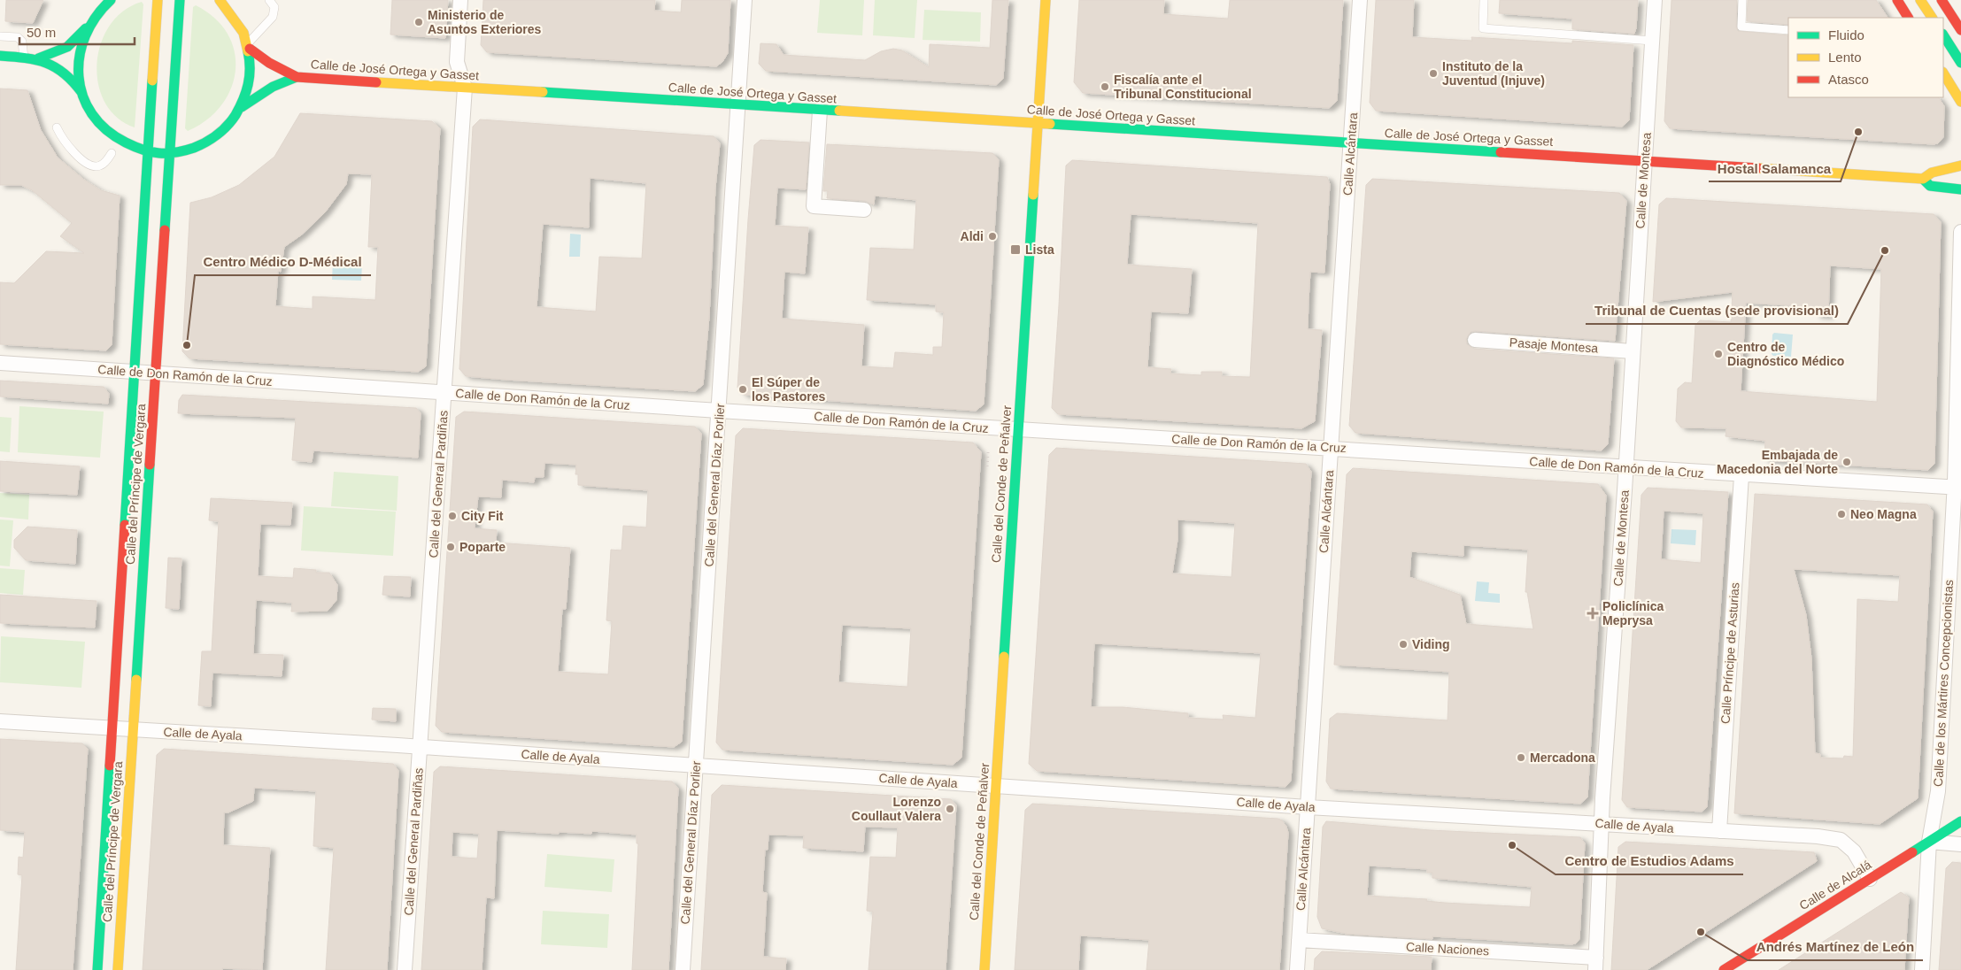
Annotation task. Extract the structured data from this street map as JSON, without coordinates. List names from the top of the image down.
{
  "streets": {
    "street": [
      "Calle de José Ortega y Gasset",
      "Calle Alcántara",
      "Calle de Montesa",
      "Pasaje Montesa",
      "Calle de Don Ramón de la Cruz",
      "Calle del Príncipe de Vergara",
      "Calle del General Pardiñas",
      "Calle del Conde de Peñalver",
      "Calle del General Díaz Porlier",
      "Calle Príncipe de Asturias",
      "Calle de los Mártires Concepcionistas",
      "Calle de Ayala",
      "Calle de Alcalá",
      "Calle Naciones"
    ]
  },
  "crossings": [
    ["Calle de José Ortega y Gasset", "Calle Alcántara"],
    ["Calle de José Ortega y Gasset", "Calle de Montesa"],
    ["Calle de José Ortega y Gasset", "Calle del General Pardiñas"],
    ["Calle de José Ortega y Gasset", "Calle del Conde de Peñalver"],
    ["Calle de José Ortega y Gasset", "Calle del General Díaz Porlier"],
    ["Calle Alcántara", "Calle de Don Ramón de la Cruz"],
    ["Calle Alcántara", "Calle de Ayala"],
    ["Calle Alcántara", "Calle Naciones"],
    ["Calle de Montesa", "Pasaje Montesa"],
    ["Calle de Montesa", "Calle de Don Ramón de la Cruz"],
    ["Calle de Montesa", "Calle de Ayala"],
    ["Calle de Montesa", "Calle Naciones"],
    ["Calle de Don Ramón de la Cruz", "Calle del Príncipe de Vergara"],
    ["Calle de Don Ramón de la Cruz", "Calle del General Pardiñas"],
    ["Calle de Don Ramón de la Cruz", "Calle del Conde de Peñalver"],
    ["Calle de Don Ramón de la Cruz", "Calle del General Díaz Porlier"],
    ["Calle de Don Ramón de la Cruz", "Calle Príncipe de Asturias"],
    ["Calle de Don Ramón de la Cruz", "Calle de los Mártires Concepcionistas"],
    ["Calle del Príncipe de Vergara", "Calle de Ayala"],
    ["Calle del General Pardiñas", "Calle de Ayala"],
    ["Calle del Conde de Peñalver", "Calle de Ayala"],
    ["Calle del General Díaz Porlier", "Calle de Ayala"],
    ["Calle Príncipe de Asturias", "Calle de Ayala"],
    ["Calle de los Mártires Concepcionistas", "Calle de Alcalá"],
    ["Calle de Ayala", "Calle de Alcalá"]
  ],
  "places": {
    "other": [
      "Ministerio de Asuntos Exteriores",
      "Instituto de la Juventud (Injuve)",
      "Fiscalía ante el Tribunal Constitucional",
      "Hostal Salamanca",
      "Aldi",
      "Tribunal de Cuentas (sede provisional)",
      "Centro Médico D-Médical",
      "Centro de Diagnóstico Médico",
      "El Súper de los Pastores",
      "Embajada de Macedonia del Norte",
      "Neo Magna",
      "City Fit",
      "Poparte",
      "Viding",
      "Mercadona",
      "Lorenzo Coullaut Valera",
      "Centro de Estudios Adams",
      "Andrés Martínez de León"
    ],
    "transit": ["Lista"],
    "health": ["Policlínica Meprysa"]
  },
  "legend": ["Fluido", "Lento", "Atasco"],
  "scale_bar": "50 m"
}
